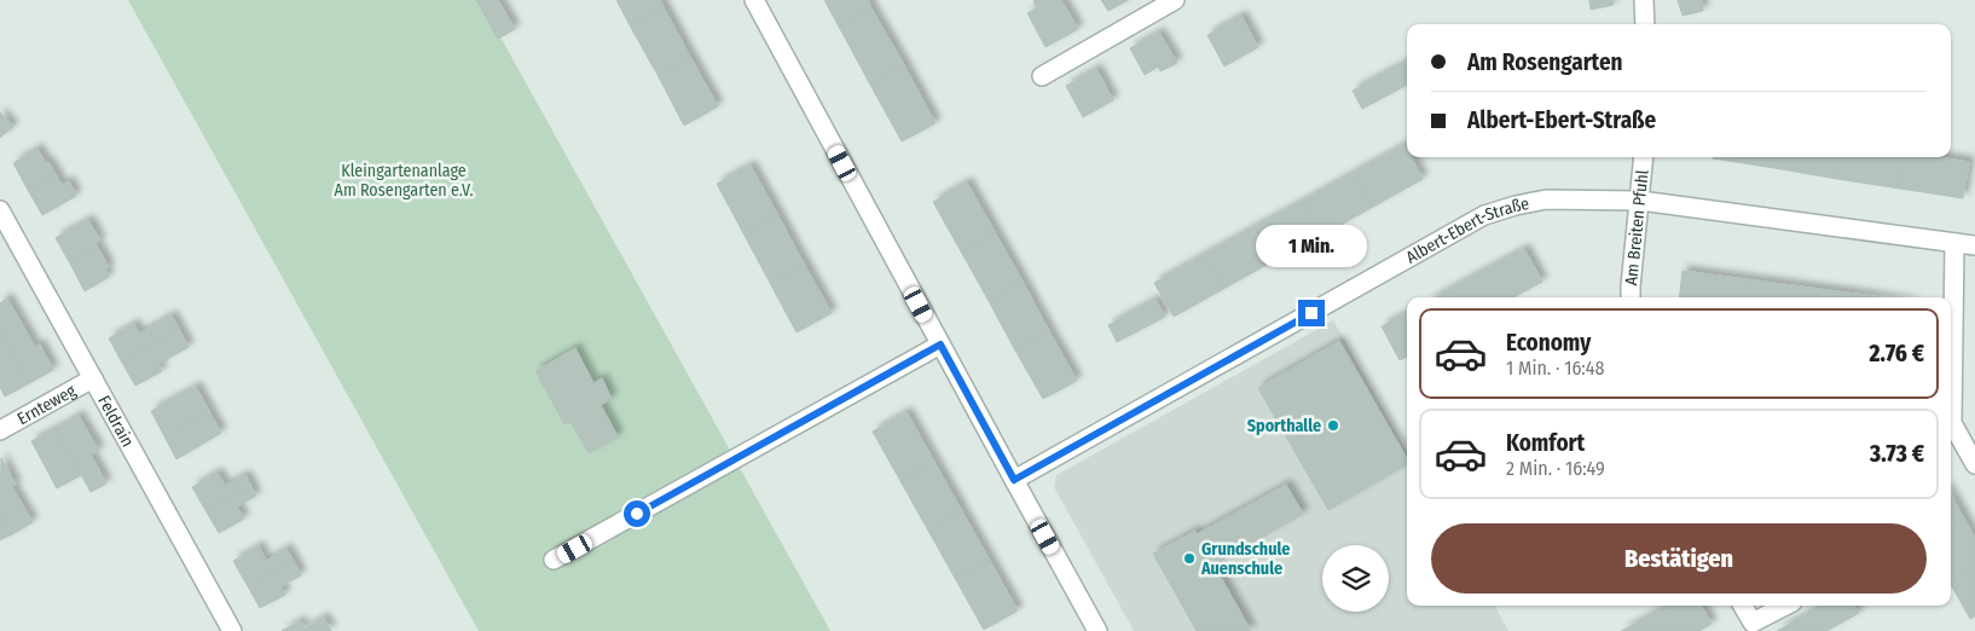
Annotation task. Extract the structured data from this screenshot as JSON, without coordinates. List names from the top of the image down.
{
  "streets": {
    "street": [
      "Am Breiten Pfuhl",
      "Albert-Ebert-Straße",
      "Ernteweg",
      "Feldrain"
    ]
  },
  "crossings": [
    ["Am Breiten Pfuhl", "Albert-Ebert-Straße"],
    ["Ernteweg", "Feldrain"]
  ],
  "parks": ["Kleingartenanlage Am Rosengarten e.V."],
  "places": ["Sporthalle", "Grundschule Auenschule"],
  "page": {
    "banner": ["Am Rosengarten", "Albert-Ebert-Straße"],
    "bubble": "1 Min.",
    "list": [
      {
        "name": "Economy",
        "note": "1 Min. · 16:48",
        "value": "2.76 €"
      },
      {
        "name": "Komfort",
        "note": "2 Min. · 16:49",
        "value": "3.73 €"
      }
    ],
    "buttons": "Bestätigen"
  }
}
